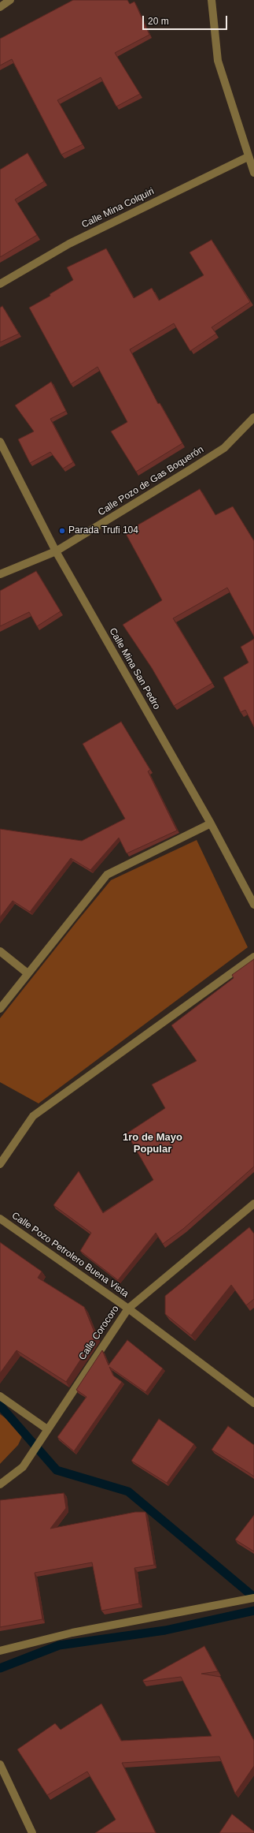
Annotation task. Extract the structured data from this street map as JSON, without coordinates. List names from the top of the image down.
{
  "streets": {
    "street": [
      "Calle Mina Colquiri",
      "Calle Pozo de Gas Boquerón",
      "Calle Mina San Pedro",
      "Calle Pozo Petrolero Buena Vista",
      "Calle Corocoro"
    ]
  },
  "crossings": [
    ["Calle Pozo de Gas Boquerón", "Calle Mina San Pedro"],
    ["Calle Pozo Petrolero Buena Vista", "Calle Corocoro"]
  ],
  "districts": ["1ro de Mayo Popular"],
  "places": ["Parada Trufi 104"],
  "scale_bar": "20 m"
}
